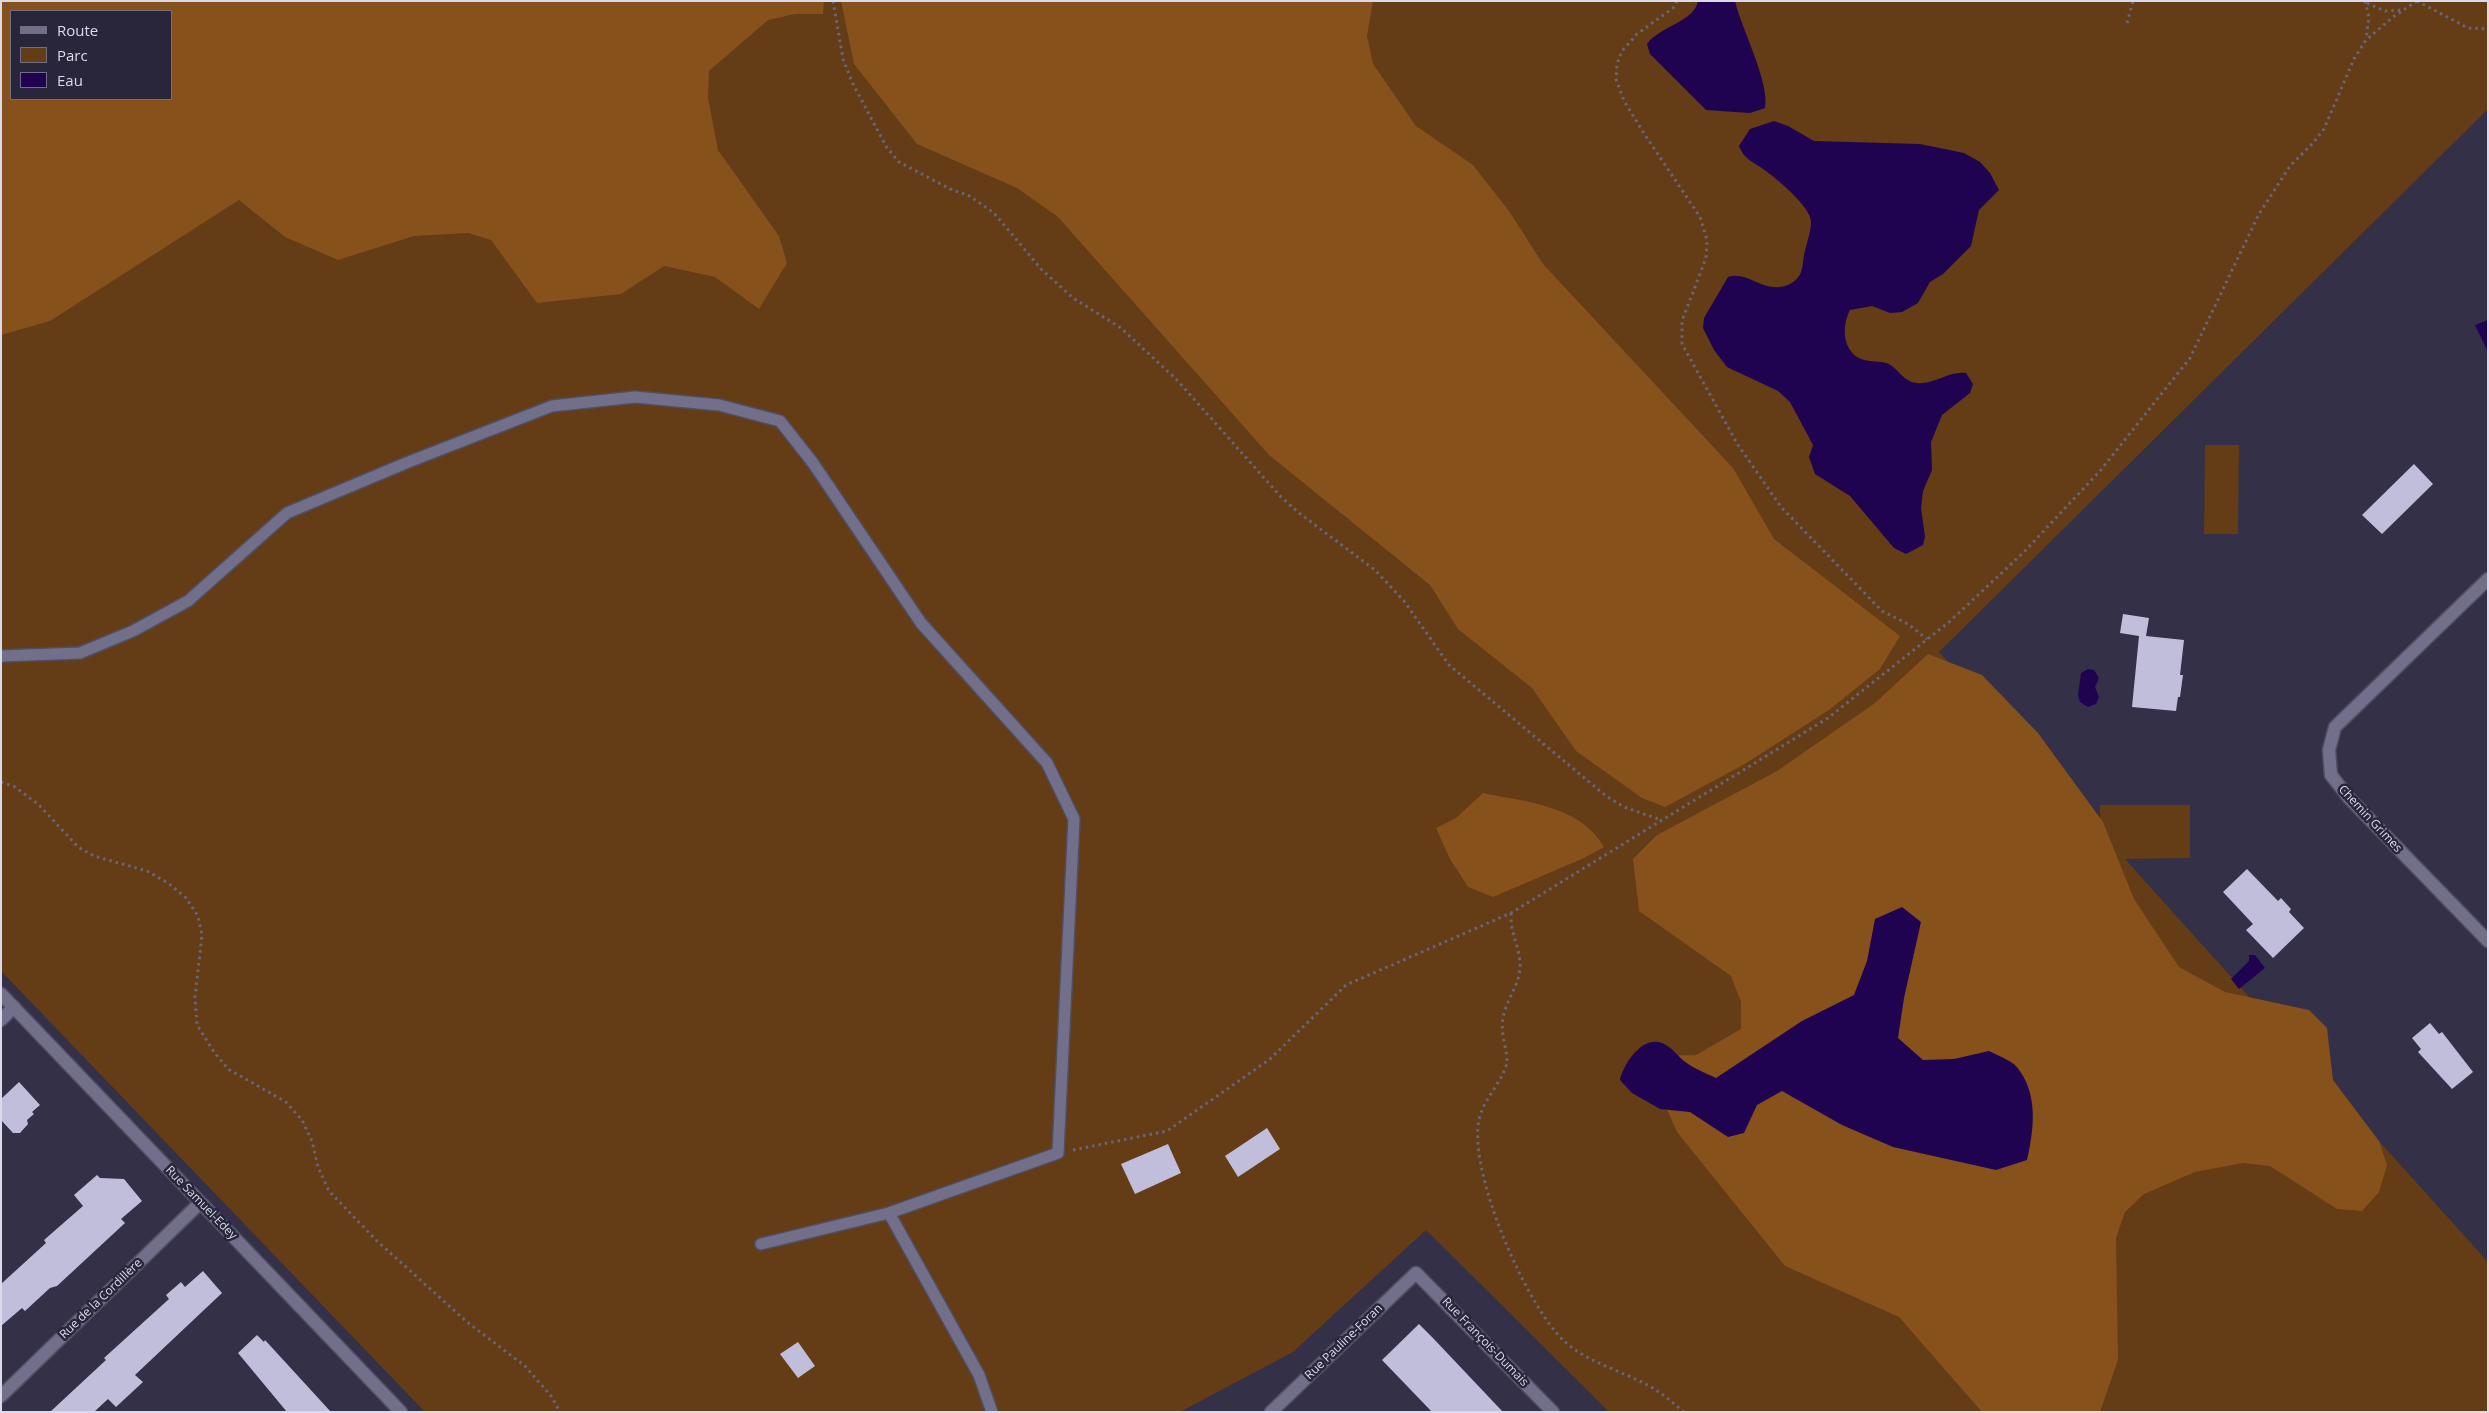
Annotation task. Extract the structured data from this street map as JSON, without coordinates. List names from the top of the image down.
{
  "streets": {
    "street": [
      "Chemin Grimes",
      "Rue Samuel-Edey",
      "Rue de la Cordillère",
      "Rue Pauline-Foran",
      "Rue François-Dumais"
    ]
  },
  "crossings": [
    ["Rue Samuel-Edey", "Rue de la Cordillère"],
    ["Rue Pauline-Foran", "Rue François-Dumais"]
  ],
  "legend": ["Route", "Parc", "Eau"]
}
